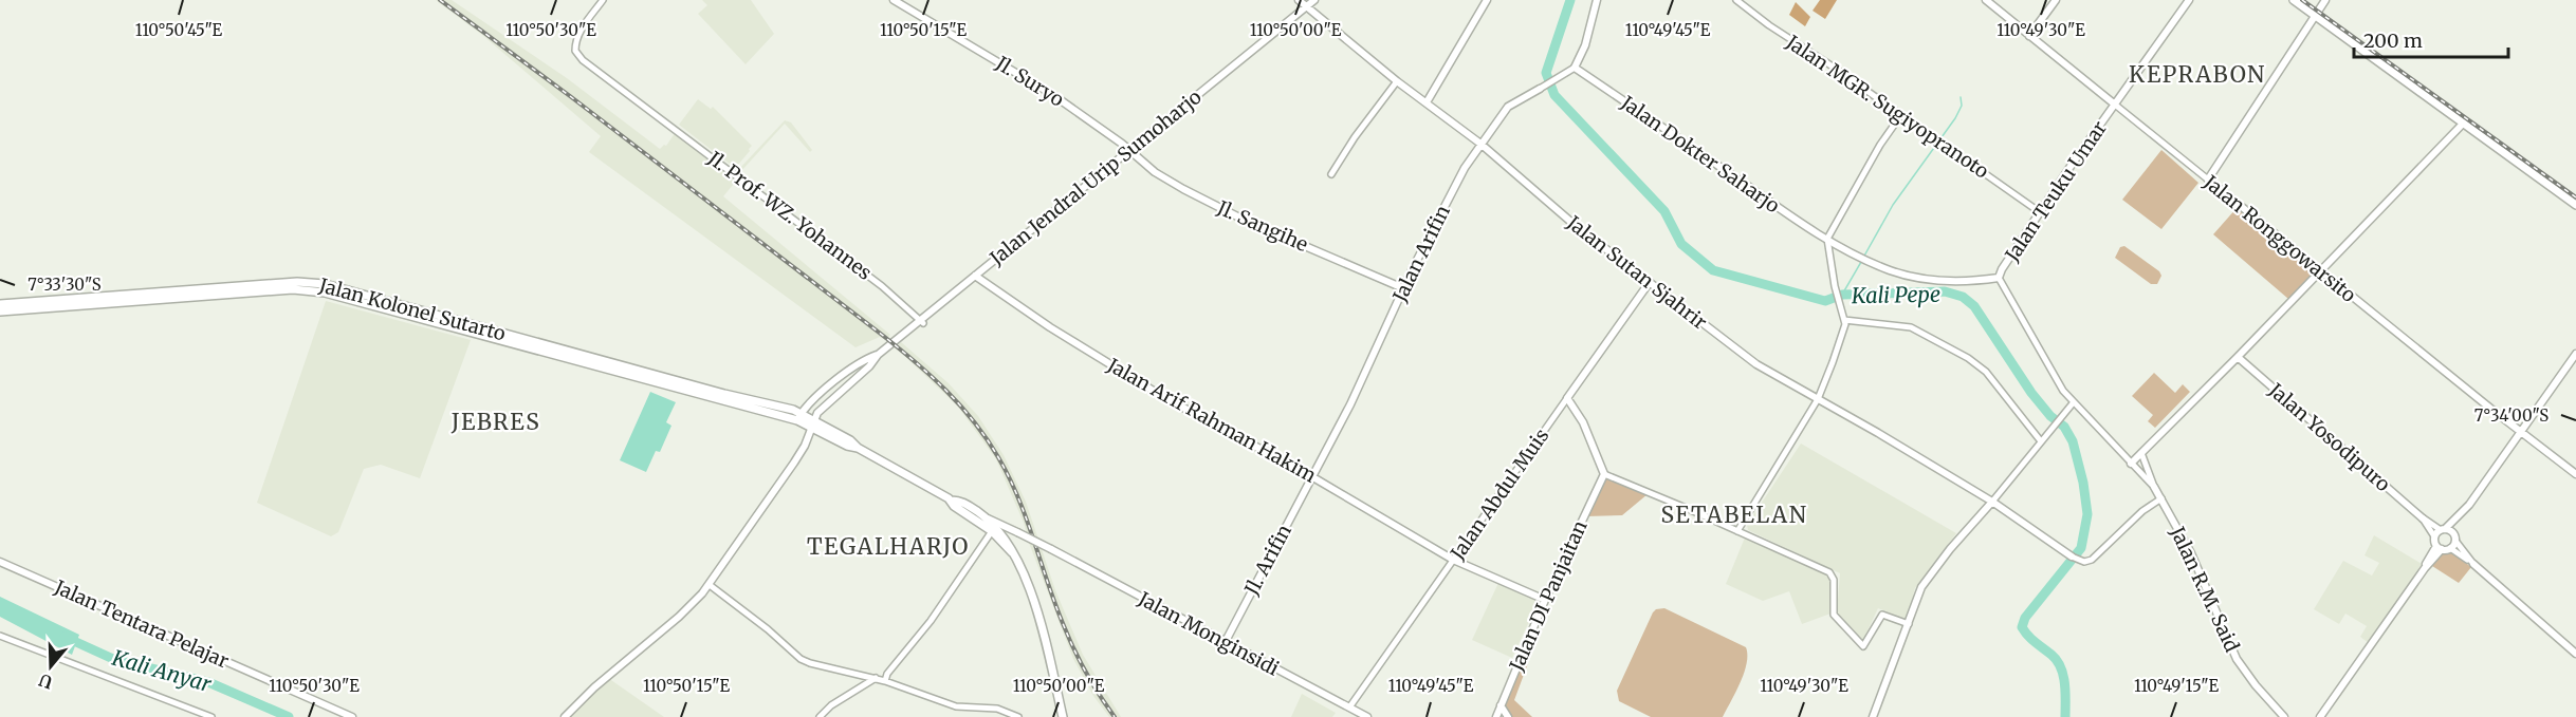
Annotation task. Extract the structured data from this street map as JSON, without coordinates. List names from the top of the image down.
{
  "streets": {
    "main road": [
      "Jl. Suryo",
      "Jalan Dokter Saharjo",
      "Jalan Jendral Urip Sumoharjo",
      "Jalan Teuku Umar",
      "Jl. Sangihe",
      "Jalan Ronggowarsito",
      "Jalan Arifin",
      "Jalan Sutan Sjahrir",
      "Jalan Kolonel Sutarto",
      "Jalan Arif Rahman Hakim",
      "Jalan Yosodipuro",
      "Jalan Abdul Muis",
      "Jl. Arifin",
      "Jalan R.M. Said",
      "Jalan DI Panjaitan",
      "Jalan Tentara Pelajar",
      "Jalan Monginsidi"
    ],
    "street": ["Jalan MGR. Sugiyopranoto", "Jl. Prof. WZ. Yohannes"]
  },
  "crossings": [
    ["Jl. Suryo", "Jalan Jendral Urip Sumoharjo"],
    ["Jl. Suryo", "Jl. Sangihe"],
    ["Jalan MGR. Sugiyopranoto", "Jalan Teuku Umar"],
    ["Jalan Dokter Saharjo", "Jalan Teuku Umar"],
    ["Jalan Dokter Saharjo", "Jalan Arifin"],
    ["Jalan Dokter Saharjo", "Jalan R.M. Said"],
    ["Jalan Jendral Urip Sumoharjo", "Jl. Prof. WZ. Yohannes"],
    ["Jalan Jendral Urip Sumoharjo", "Jl. Sangihe"],
    ["Jalan Jendral Urip Sumoharjo", "Jalan Sutan Sjahrir"],
    ["Jalan Jendral Urip Sumoharjo", "Jalan Kolonel Sutarto"],
    ["Jalan Jendral Urip Sumoharjo", "Jalan Arif Rahman Hakim"],
    ["Jalan Teuku Umar", "Jalan Ronggowarsito"],
    ["Jalan Teuku Umar", "Jalan R.M. Said"],
    ["Jl. Sangihe", "Jalan Arifin"],
    ["Jalan Arifin", "Jalan Sutan Sjahrir"],
    ["Jalan Arifin", "Jalan Arif Rahman Hakim"],
    ["Jalan Arifin", "Jl. Arifin"],
    ["Jalan Sutan Sjahrir", "Jalan Abdul Muis"],
    ["Jalan Arif Rahman Hakim", "Jalan Abdul Muis"],
    ["Jalan Arif Rahman Hakim", "Jl. Arifin"],
    ["Jalan Arif Rahman Hakim", "Jalan DI Panjaitan"],
    ["Jalan Abdul Muis", "Jalan Monginsidi"],
    ["Jl. Arifin", "Jalan Monginsidi"]
  ],
  "districts": [
    "KEPRABON",
    "JEBRES",
    "SETABELAN",
    "TEGALHARJO"
  ],
  "water": ["Kali Pepe", "Kali Anyar"],
  "scale_bar": "200 m",
  "north": "bottom",
  "coordinates": [
    "110°50'30\"E",
    "110°50'15\"E",
    "110°50'00\"E",
    "110°49'45\"E",
    "110°49'30\"E",
    "110°50'45\"E",
    "7°33'30\"S",
    "7°34'00\"S",
    "110°49'15\"E"
  ]
}
